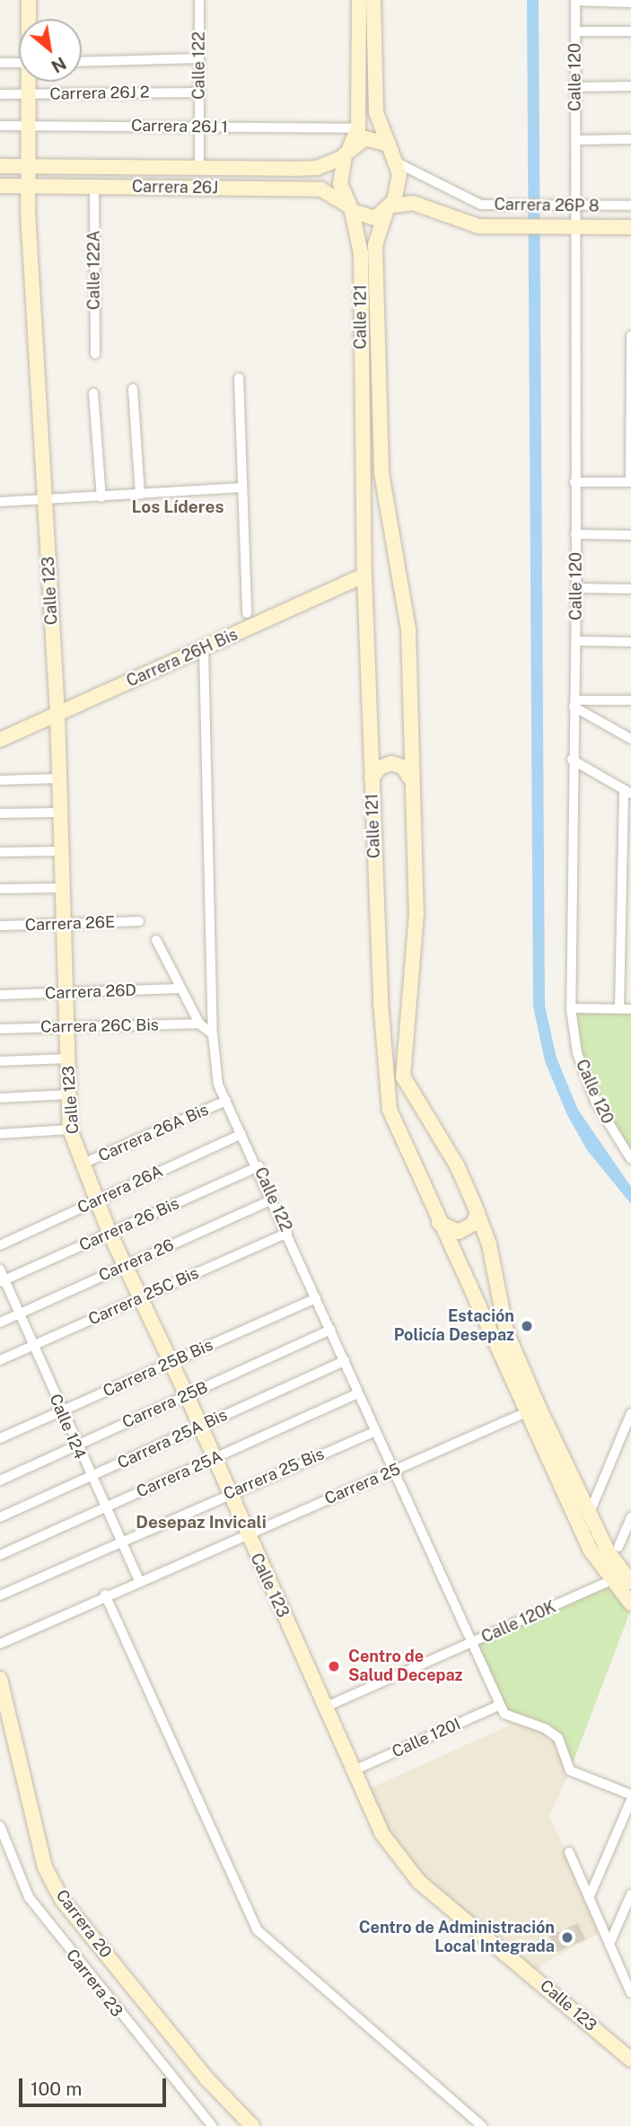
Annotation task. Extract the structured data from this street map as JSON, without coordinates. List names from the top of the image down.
{
  "streets": {
    "street": [
      "Calle 122",
      "Calle 120",
      "Carrera 26J 2",
      "Carrera 26J 1",
      "Carrera 26J",
      "Carrera 26P 8",
      "Calle 122A",
      "Calle 121",
      "Calle 123",
      "Carrera 26H Bis",
      "Carrera 26E",
      "Carrera 26D",
      "Carrera 26C Bis",
      "Carrera 26A Bis",
      "Carrera 26A",
      "Carrera 26 Bis",
      "Carrera 26",
      "Carrera 25C Bis",
      "Carrera 25B Bis",
      "Carrera 25B",
      "Calle 124",
      "Carrera 25A Bis",
      "Carrera 25A",
      "Carrera 25 Bis",
      "Carrera 25",
      "Calle 120K",
      "Calle 120I",
      "Carrera 20",
      "Carrera 23"
    ]
  },
  "crossings": [
    ["Calle 122", "Carrera 26J 2"],
    ["Calle 122", "Carrera 26J 1"],
    ["Calle 122", "Carrera 26J"],
    ["Calle 122", "Carrera 26H Bis"],
    ["Calle 122", "Carrera 26A Bis"],
    ["Calle 122", "Carrera 26A"],
    ["Calle 122", "Carrera 26 Bis"],
    ["Calle 122", "Carrera 26"],
    ["Calle 122", "Carrera 25C Bis"],
    ["Calle 122", "Carrera 25B Bis"],
    ["Calle 122", "Carrera 25B"],
    ["Calle 122", "Carrera 25A Bis"],
    ["Calle 122", "Carrera 25A"],
    ["Calle 122", "Carrera 25 Bis"],
    ["Calle 122", "Carrera 25"],
    ["Calle 122", "Calle 120K"],
    ["Calle 122", "Calle 120I"],
    ["Calle 120", "Carrera 26P 8"],
    ["Carrera 26J 2", "Calle 123"],
    ["Carrera 26J 1", "Calle 123"],
    ["Carrera 26J", "Carrera 26P 8"],
    ["Carrera 26J", "Calle 122A"],
    ["Carrera 26J", "Calle 121"],
    ["Carrera 26J", "Calle 123"],
    ["Carrera 26P 8", "Calle 121"],
    ["Calle 121", "Carrera 26H Bis"],
    ["Calle 121", "Carrera 25"],
    ["Calle 123", "Carrera 26H Bis"],
    ["Calle 123", "Carrera 26E"],
    ["Calle 123", "Carrera 26D"],
    ["Calle 123", "Carrera 26C Bis"],
    ["Calle 123", "Carrera 26A Bis"],
    ["Calle 123", "Carrera 26A"],
    ["Calle 123", "Carrera 26 Bis"],
    ["Calle 123", "Carrera 26"],
    ["Calle 123", "Carrera 25C Bis"],
    ["Calle 123", "Carrera 25B Bis"],
    ["Calle 123", "Carrera 25B"],
    ["Calle 123", "Carrera 25A Bis"],
    ["Calle 123", "Carrera 25A"],
    ["Calle 123", "Carrera 25 Bis"],
    ["Calle 123", "Carrera 25"],
    ["Calle 123", "Calle 120K"],
    ["Calle 123", "Calle 120I"],
    ["Carrera 26 Bis", "Calle 124"],
    ["Carrera 26", "Calle 124"],
    ["Carrera 25C Bis", "Calle 124"],
    ["Carrera 25B Bis", "Calle 124"],
    ["Carrera 25B", "Calle 124"],
    ["Calle 124", "Carrera 25A Bis"],
    ["Calle 124", "Carrera 25A"],
    ["Calle 124", "Carrera 25 Bis"],
    ["Calle 124", "Carrera 25"]
  ],
  "districts": ["Los Líderes", "Desepaz Invicali"],
  "places": ["Estación Policía Desepaz", "Centro de Salud Decepaz", "Centro de Administración Local Integrada"],
  "scale_bar": "100 m",
  "north": "bottom right"
}
